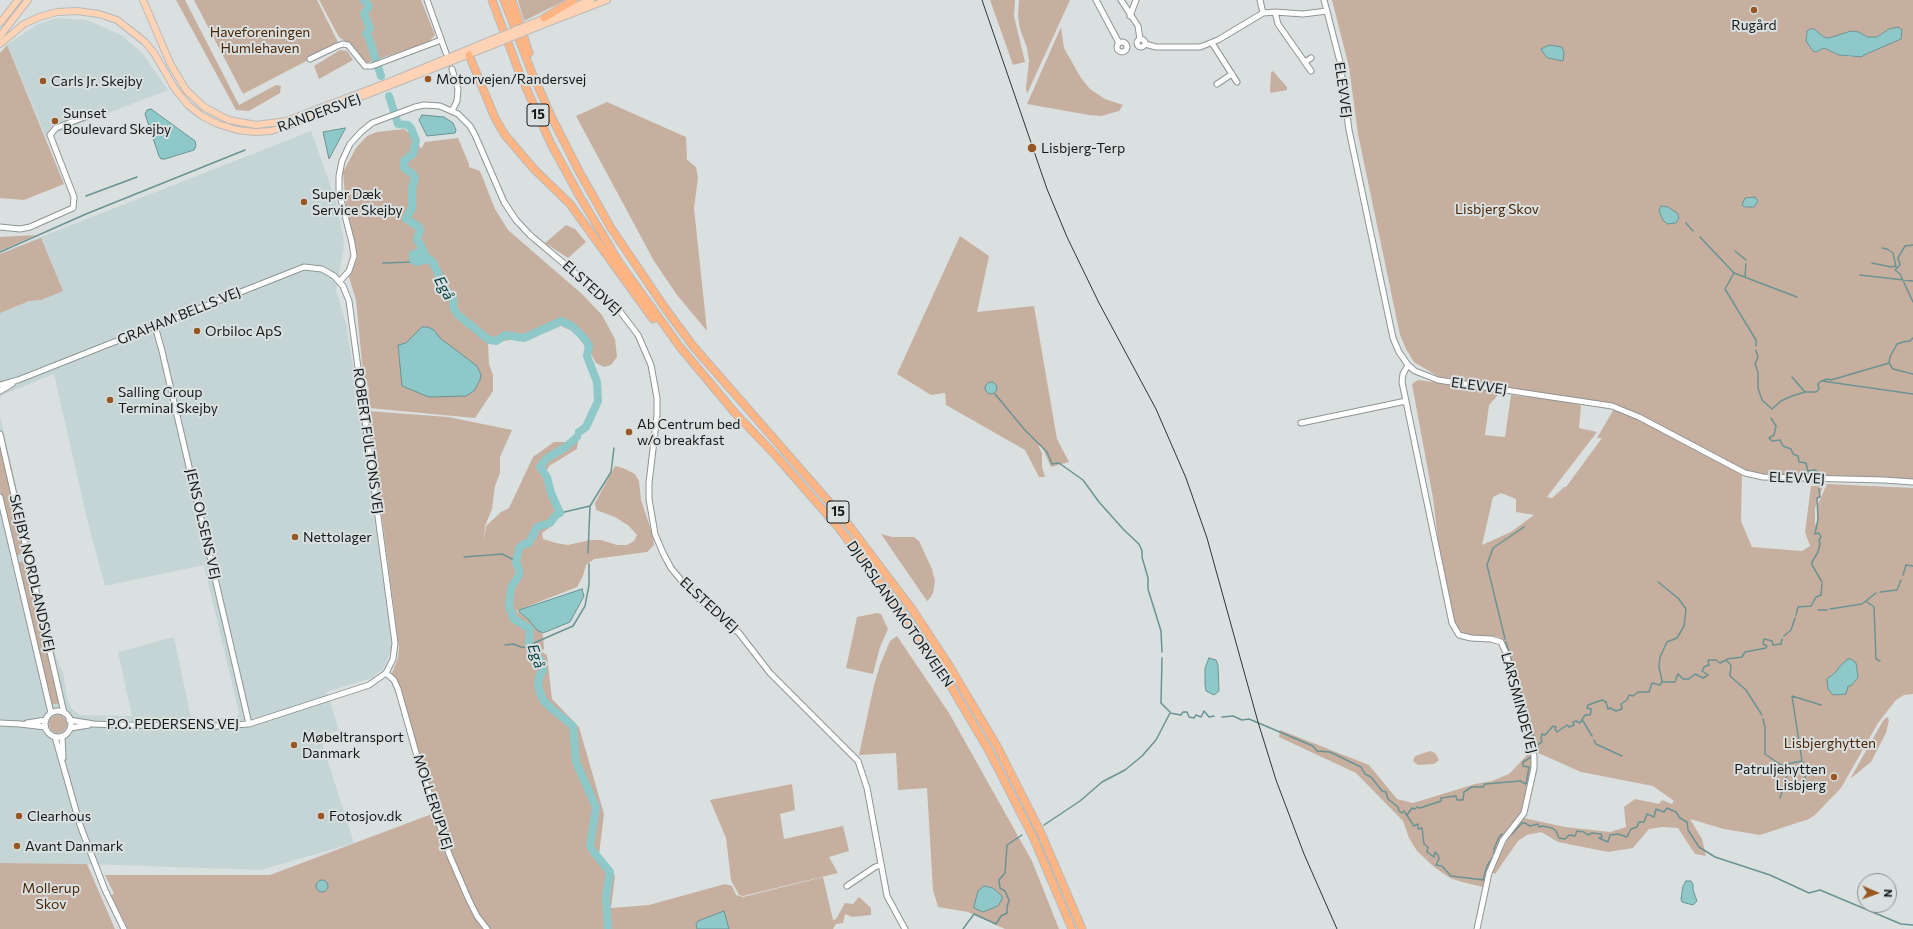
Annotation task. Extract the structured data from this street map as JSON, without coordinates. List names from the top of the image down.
{
  "streets": {
    "highway": ["15", "DJURSLANDMOTORVEJEN"],
    "main road": ["RANDERSVEJ"],
    "street": [
      "ELEVVEJ",
      "ELSTEDVEJ",
      "GRAHAM BELLS VEJ",
      "ROBERT FULTONS VEJ",
      "JENS OLSENS VEJ",
      "SKEJBY NORDLANDSVEJ",
      "LARSMINDEVEJ",
      "P.O. PEDERSENS VEJ",
      "MOLLERUPVEJ"
    ]
  },
  "crossings": [
    ["ELEVVEJ", "LARSMINDEVEJ"],
    ["ELSTEDVEJ", "GRAHAM BELLS VEJ"],
    ["ELSTEDVEJ", "ROBERT FULTONS VEJ"],
    ["GRAHAM BELLS VEJ", "ROBERT FULTONS VEJ"],
    ["GRAHAM BELLS VEJ", "JENS OLSENS VEJ"],
    ["ROBERT FULTONS VEJ", "P.O. PEDERSENS VEJ"],
    ["ROBERT FULTONS VEJ", "MOLLERUPVEJ"],
    ["JENS OLSENS VEJ", "P.O. PEDERSENS VEJ"],
    ["SKEJBY NORDLANDSVEJ", "P.O. PEDERSENS VEJ"],
    ["P.O. PEDERSENS VEJ", "MOLLERUPVEJ"]
  ],
  "water": ["Egå"],
  "parks": [
    "Haveforeningen Humlehaven",
    "Lisbjerg Skov",
    "Lisbjerghytten",
    "Mollerup Skov"
  ],
  "places": [
    "Rugård",
    "Motorvejen/Randersvej",
    "Carls Jr. Skejby",
    "Sunset Boulevard Skejby",
    "Lisbjerg-Terp",
    "Super Dæk Service Skejby",
    "Orbiloc ApS",
    "Salling Group Terminal Skejby",
    "Ab Centrum bed w/o breakfast",
    "Nettolager",
    "Møbeltransport Danmark",
    "Patruljehytten Lisbjerg",
    "Clearhous",
    "Fotosjov.dk",
    "Avant Danmark"
  ],
  "north": "right"
}
